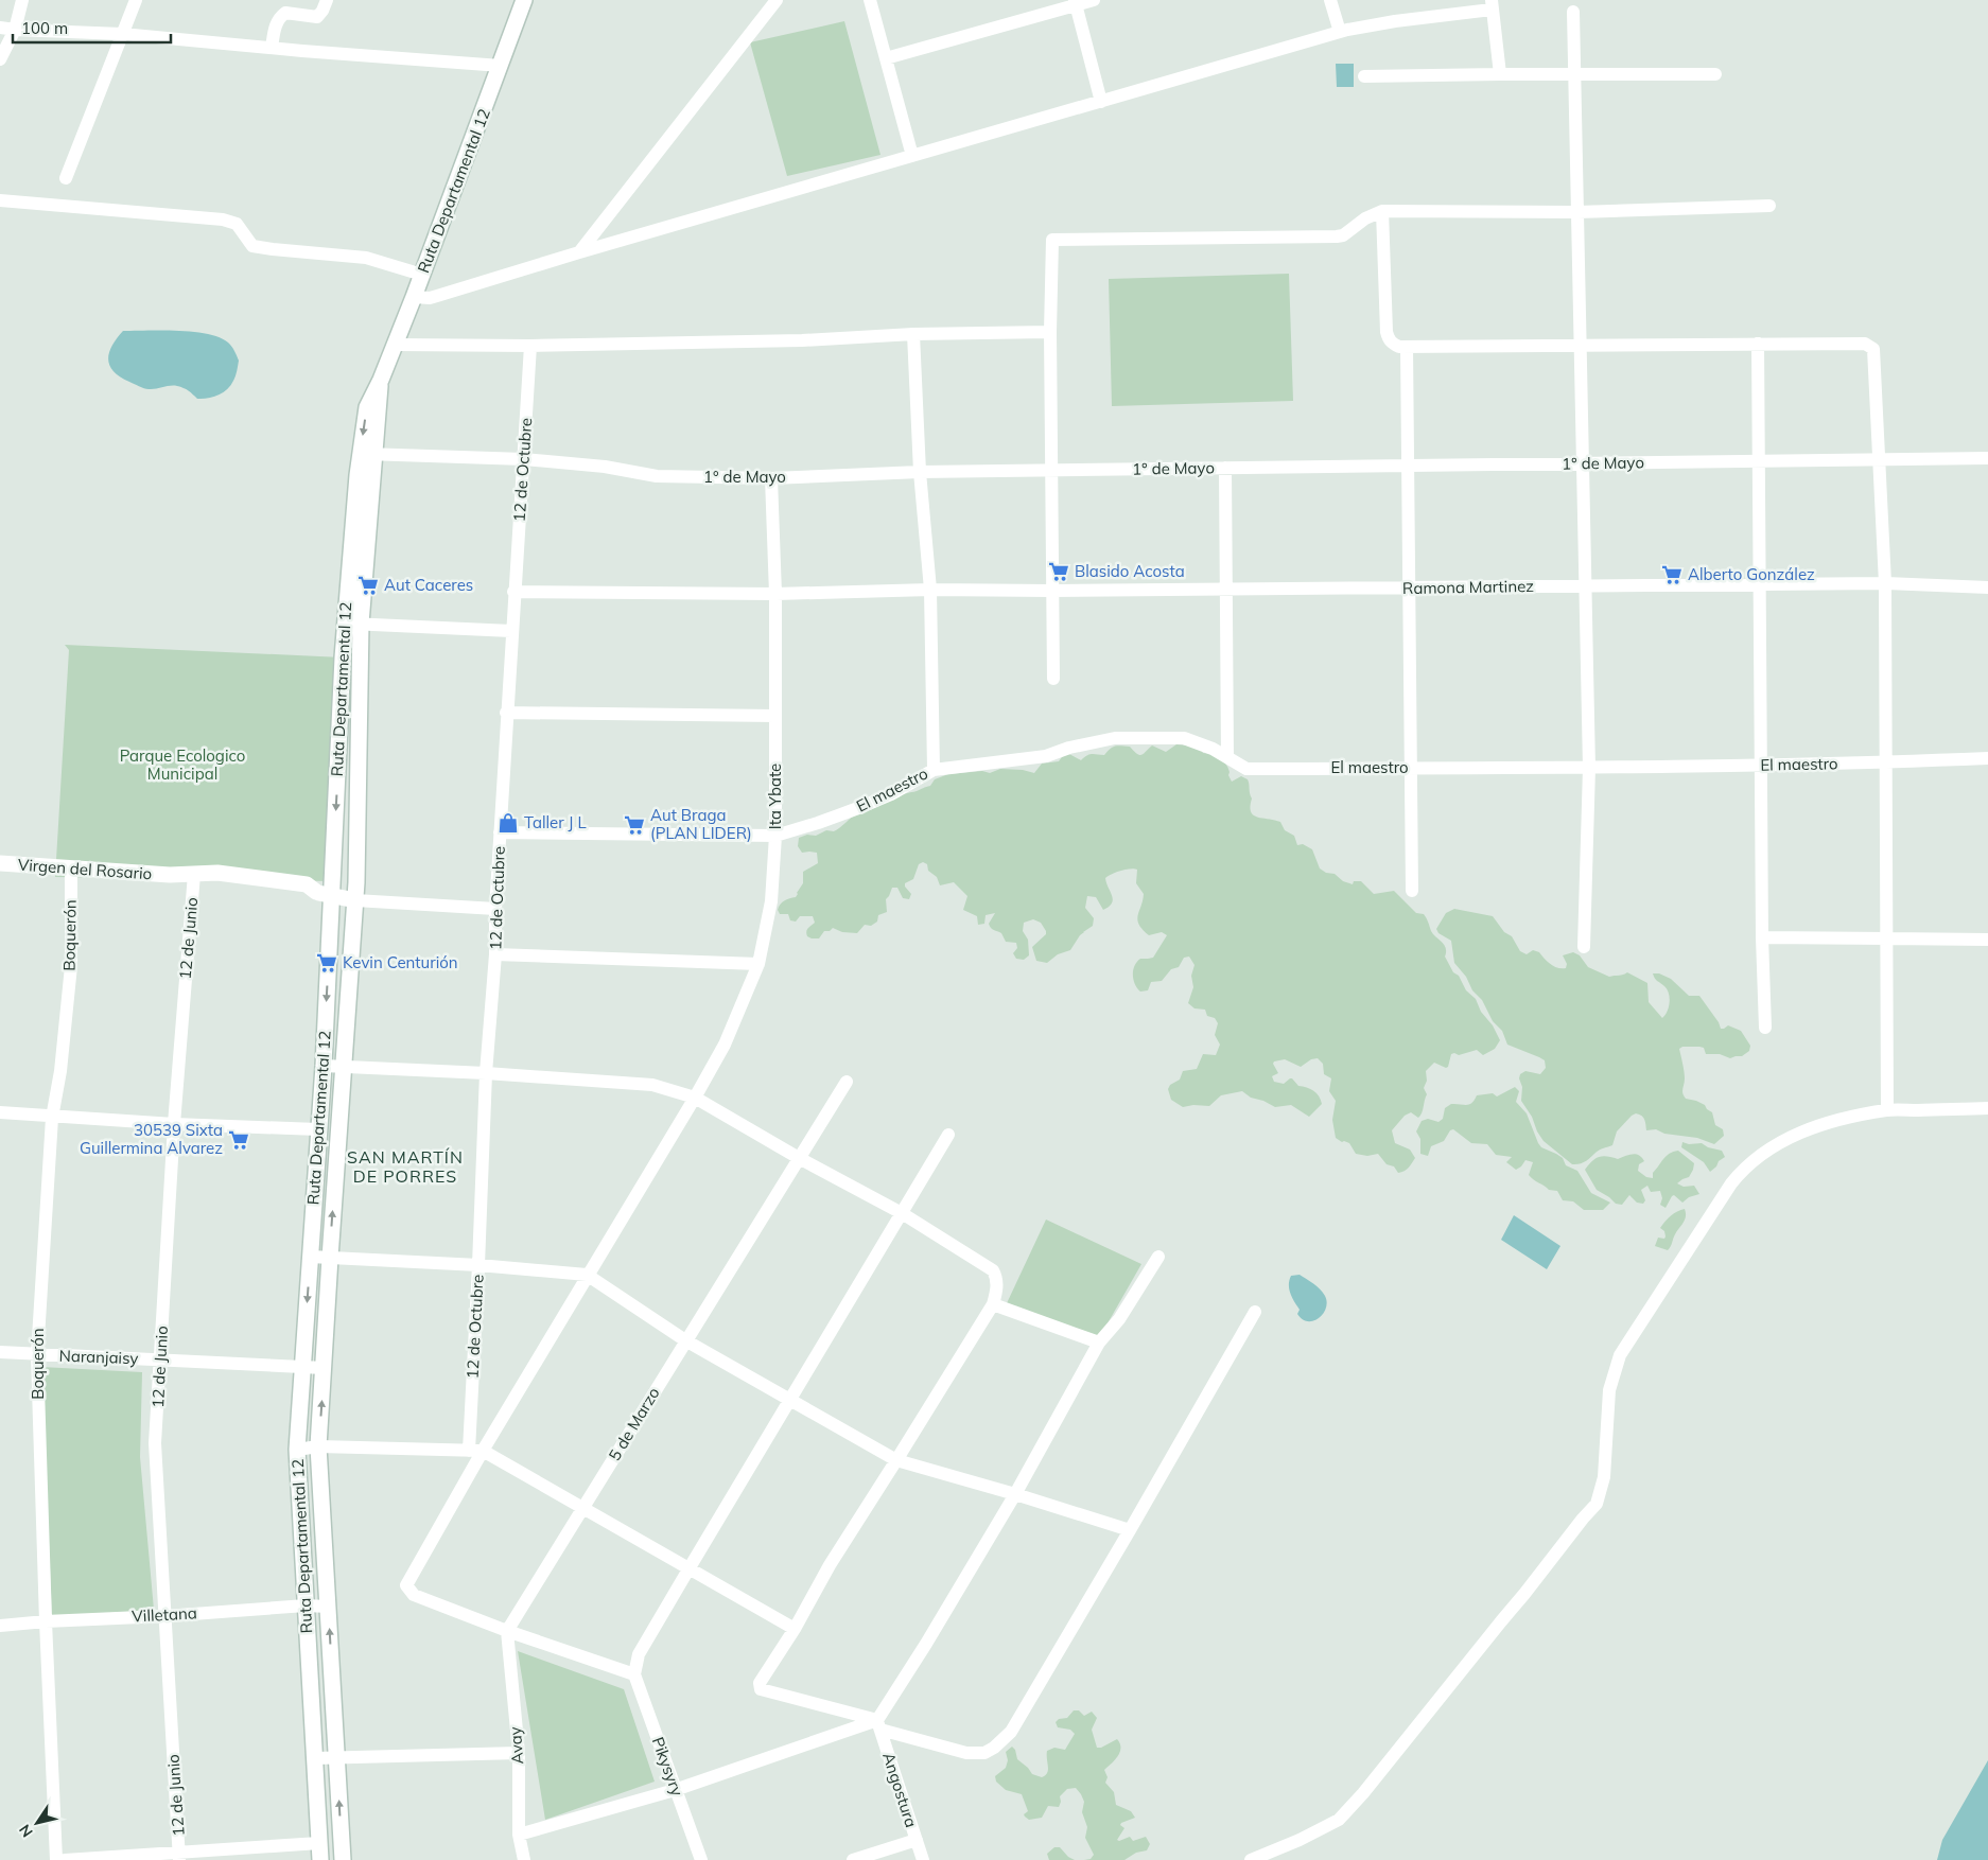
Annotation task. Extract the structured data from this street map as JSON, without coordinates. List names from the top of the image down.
{
  "streets": {
    "main road": ["Ruta Departamental 12", "Virgen del Rosario"],
    "street": [
      "1° de Mayo",
      "12 de Octubre",
      "Ramona Martinez",
      "El maestro",
      "Ita Ybate",
      "Boquerón",
      "12 de Junio",
      "Naranjaisy",
      "5 de Marzo",
      "Villetana",
      "Avay",
      "Pikysyry",
      "Angostura"
    ]
  },
  "crossings": [
    ["Ruta Departamental 12", "1° de Mayo"],
    ["Ruta Departamental 12", "Virgen del Rosario"],
    ["Ruta Departamental 12", "Naranjaisy"],
    ["Ruta Departamental 12", "Villetana"],
    ["1° de Mayo", "12 de Octubre"],
    ["1° de Mayo", "Ita Ybate"],
    ["12 de Octubre", "Ramona Martinez"],
    ["12 de Octubre", "El maestro"],
    ["Ramona Martinez", "Ita Ybate"],
    ["El maestro", "Ita Ybate"],
    ["Ita Ybate", "5 de Marzo"],
    ["Ita Ybate", "Avay"],
    ["Virgen del Rosario", "Boquerón"],
    ["Virgen del Rosario", "12 de Junio"],
    ["Boquerón", "Naranjaisy"],
    ["Boquerón", "Villetana"],
    ["12 de Junio", "Naranjaisy"],
    ["12 de Junio", "Villetana"],
    ["5 de Marzo", "Avay"]
  ],
  "districts": ["SAN MARTÍN DE PORRES"],
  "parks": ["Parque Ecologico Municipal"],
  "places": {
    "supermarket": [
      "Blasido Acosta",
      "Alberto González",
      "Aut Caceres",
      "Aut Braga (PLAN LIDER)",
      "Kevin Centurión",
      "30539 Sixta Guillermina Alvarez"
    ],
    "shop": ["Taller J L"]
  },
  "scale_bar": "100 m",
  "north": "bottom left"
}
